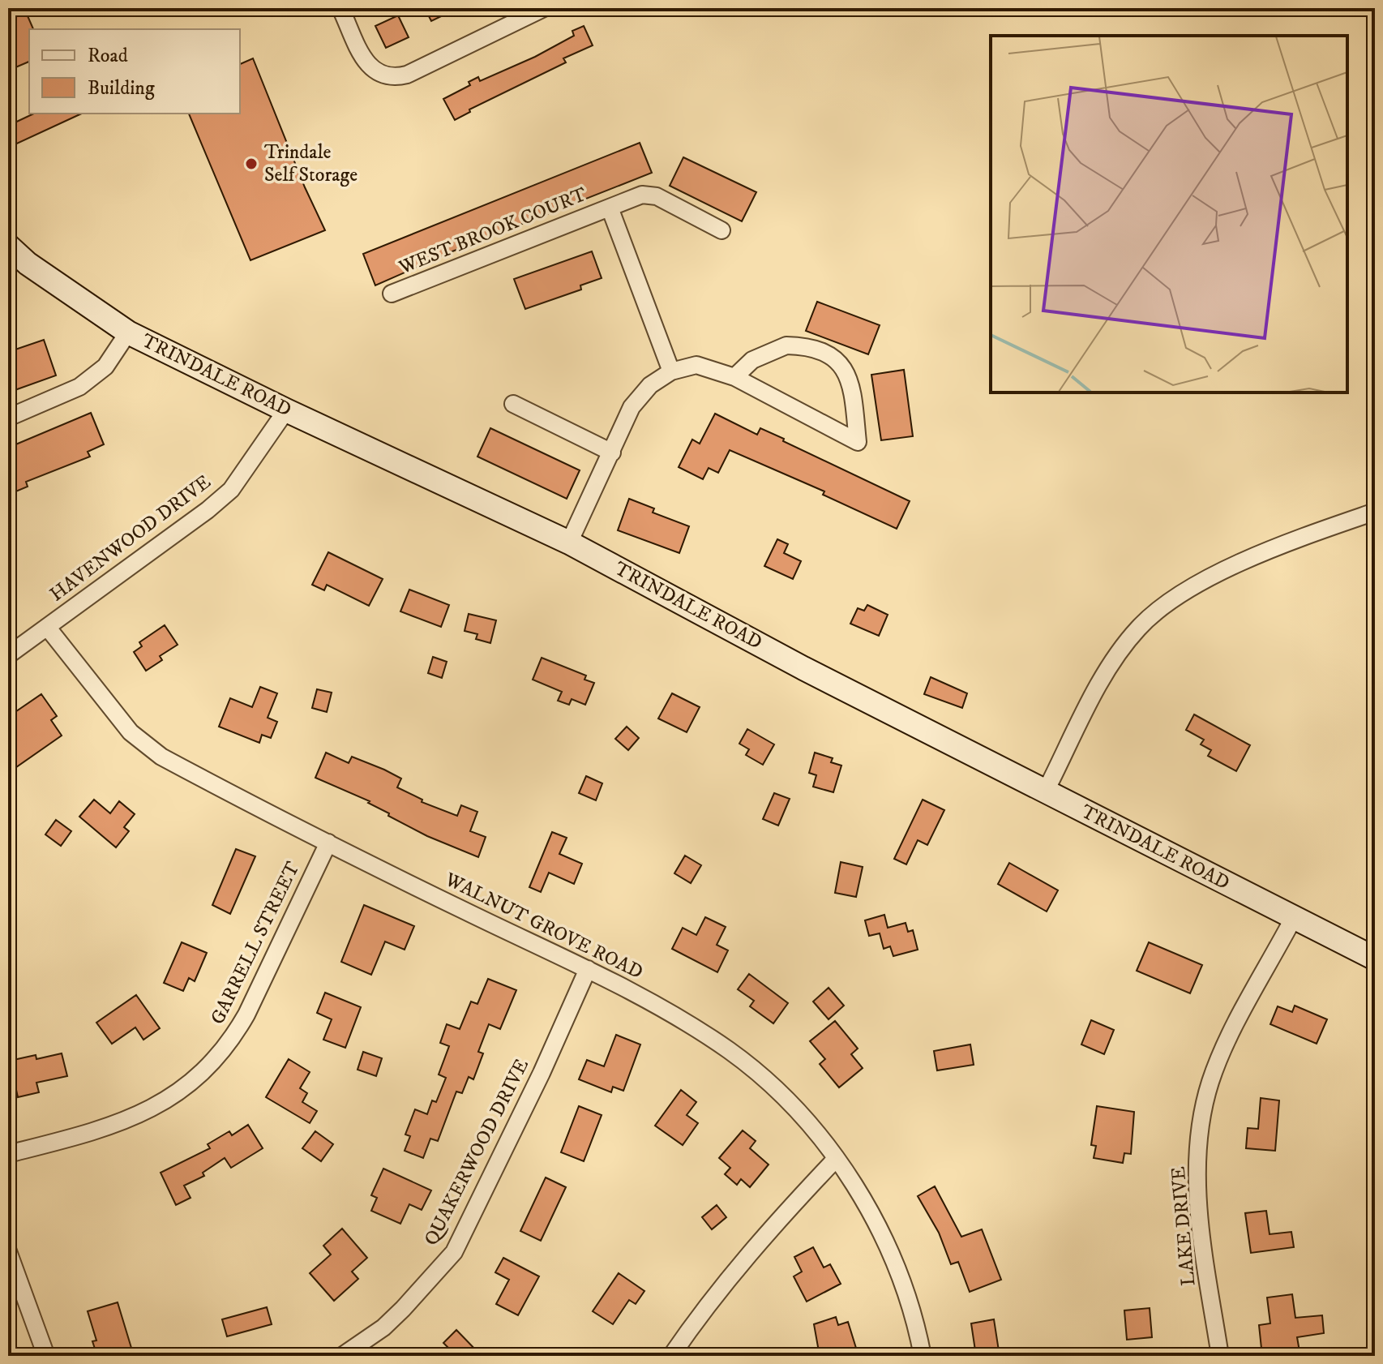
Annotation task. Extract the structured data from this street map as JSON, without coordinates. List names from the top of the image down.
{
  "streets": {
    "main road": ["TRINDALE ROAD"],
    "street": [
      "WEST BROOK COURT",
      "HAVENWOOD DRIVE",
      "WALNUT GROVE ROAD",
      "GARRELL STREET",
      "QUAKERWOOD DRIVE",
      "LAKE DRIVE"
    ]
  },
  "crossings": [
    ["TRINDALE ROAD", "HAVENWOOD DRIVE"],
    ["TRINDALE ROAD", "LAKE DRIVE"],
    ["HAVENWOOD DRIVE", "WALNUT GROVE ROAD"],
    ["WALNUT GROVE ROAD", "GARRELL STREET"],
    ["WALNUT GROVE ROAD", "QUAKERWOOD DRIVE"]
  ],
  "places": ["Trindale Self Storage"],
  "legend": ["Road", "Building"]
}
